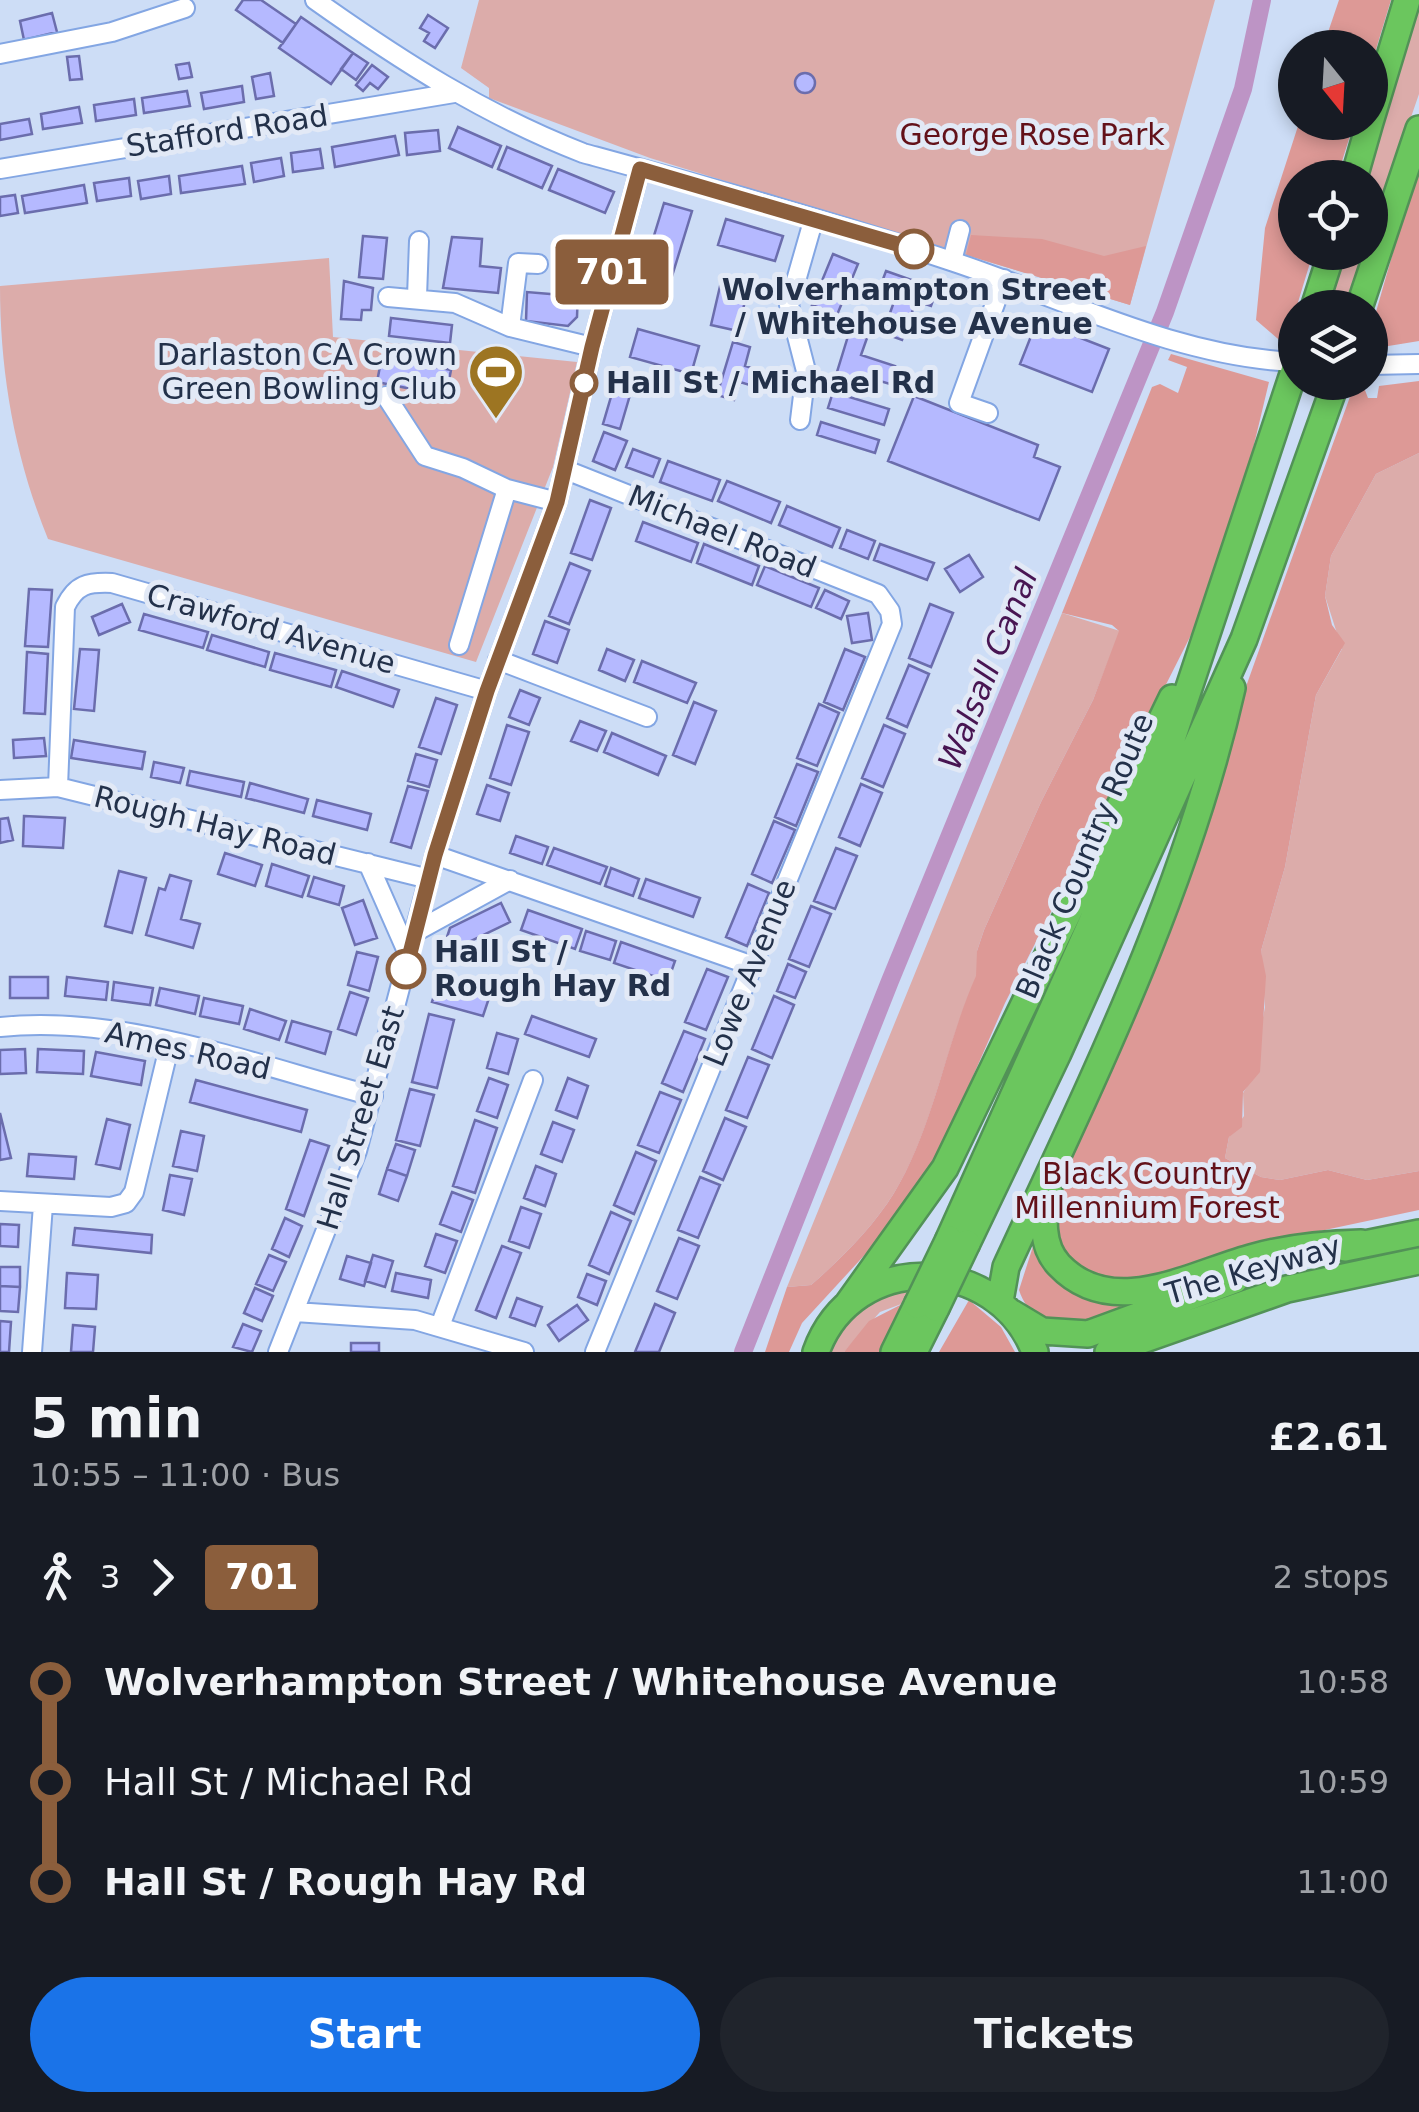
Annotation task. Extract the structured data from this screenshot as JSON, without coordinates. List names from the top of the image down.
{
  "streets": {
    "highway": ["Black Country Route", "The Keyway"],
    "street": [
      "Stafford Road",
      "Michael Road",
      "Crawford Avenue",
      "Rough Hay Road",
      "Lowe Avenue",
      "Ames Road",
      "Hall Street East"
    ]
  },
  "crossings": [
    ["Michael Road", "Lowe Avenue"],
    ["Michael Road", "Hall Street East"],
    ["Crawford Avenue", "Rough Hay Road"],
    ["Crawford Avenue", "Hall Street East"],
    ["Rough Hay Road", "Hall Street East"],
    ["Ames Road", "Hall Street East"]
  ],
  "water": ["Walsall Canal"],
  "parks": ["George Rose Park", "Black Country Millennium Forest"],
  "places": {
    "other": ["Wolverhampton Street / Whitehouse Avenue", "Hall St / Michael Rd", "Hall St / Rough Hay Rd"],
    "sports": ["Darlaston CA Crown Green Bowling Club"]
  },
  "lines": ["bus line 701"],
  "north": "bottom",
  "page": {
    "on_map": "701",
    "heading": ["5 min", "10:55 – 11:00 · Bus", "£2.61"],
    "legs": ["3", "701", "2 stops"],
    "list": [
      {
        "name": "Wolverhampton Street / Whitehouse Avenue",
        "value": "10:58"
      },
      {
        "name": "Hall St / Michael Rd",
        "value": "10:59"
      },
      {
        "name": "Hall St / Rough Hay Rd",
        "value": "11:00"
      }
    ],
    "buttons": ["Start", "Tickets"]
  }
}
